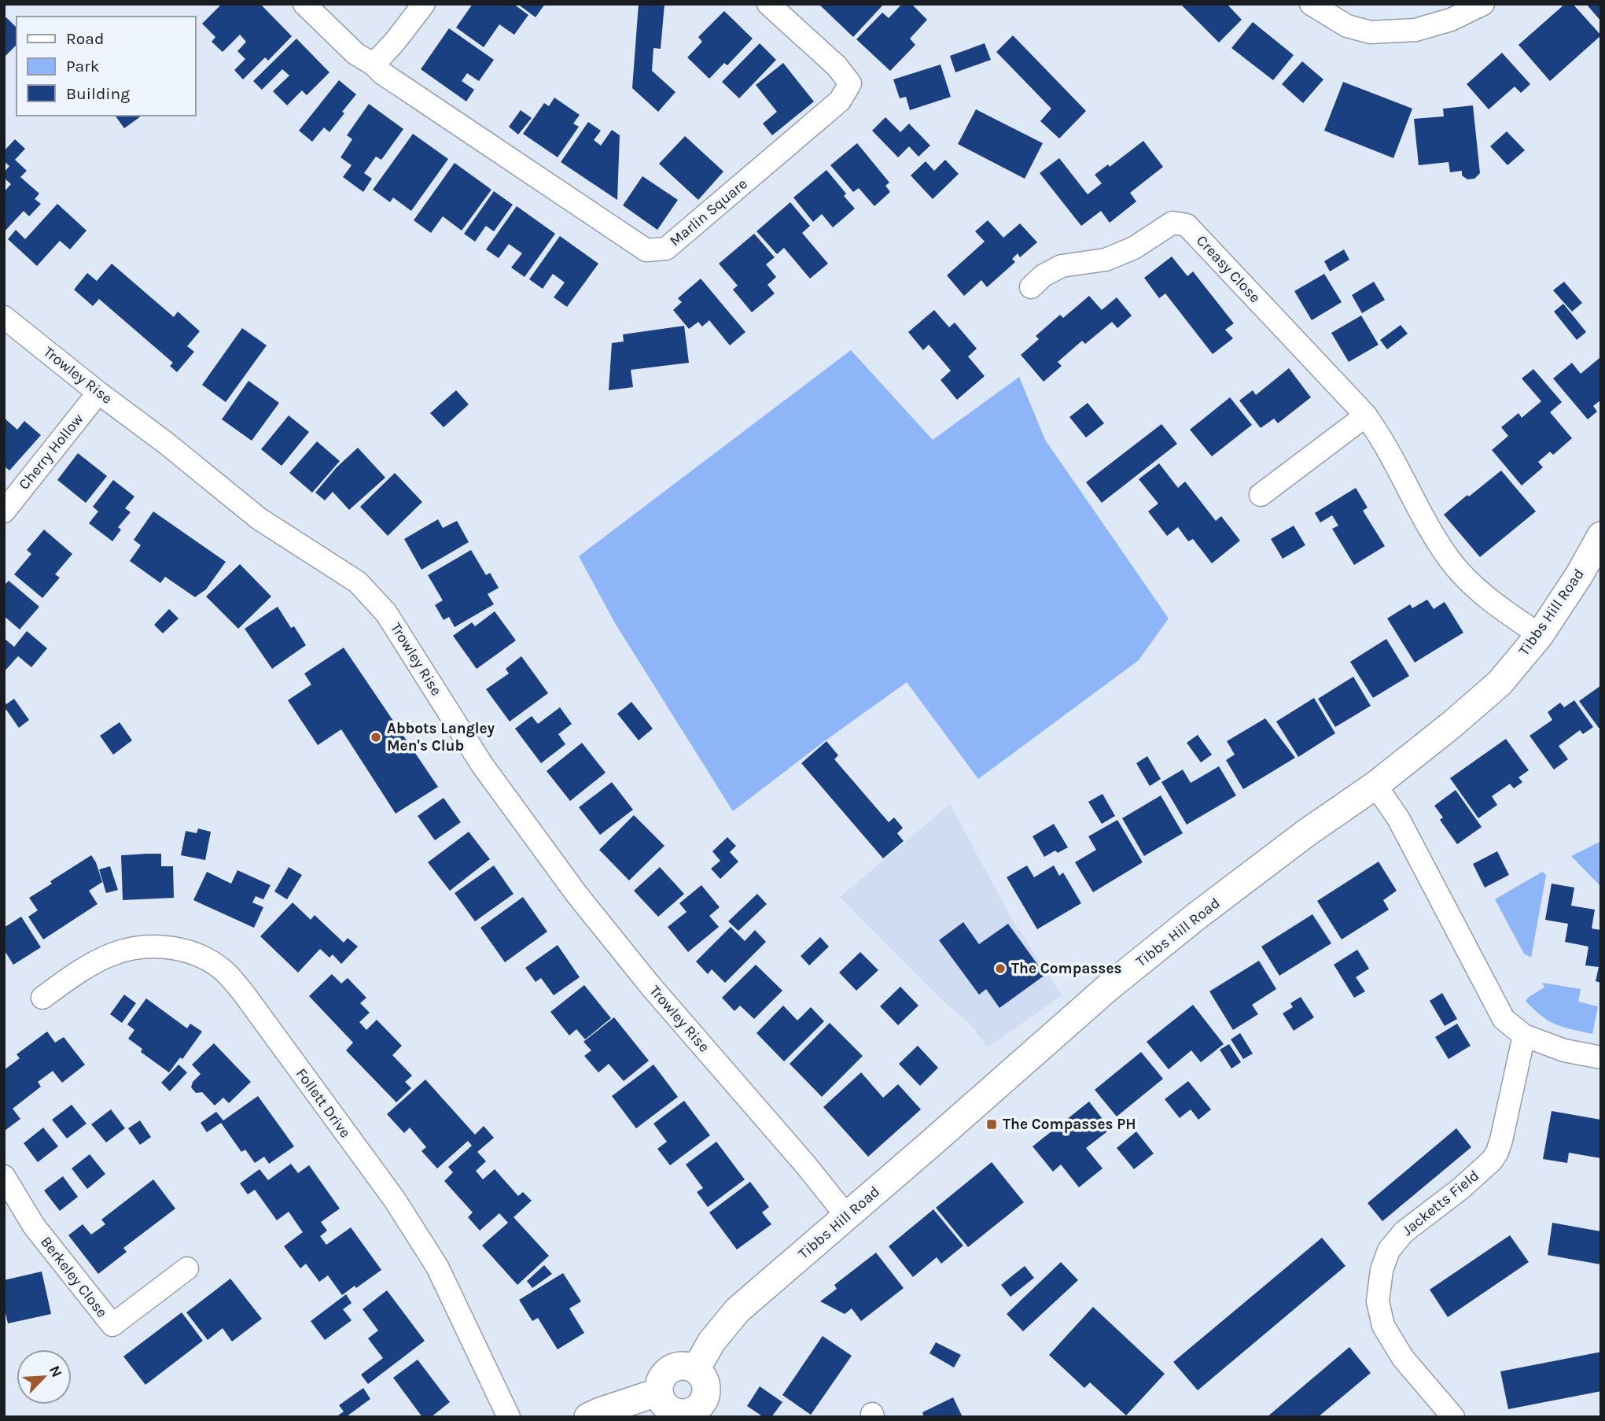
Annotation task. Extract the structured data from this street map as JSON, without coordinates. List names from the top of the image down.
{
  "streets": {
    "street": [
      "Marlin Square",
      "Creasy Close",
      "Trowley Rise",
      "Cherry Hollow",
      "Tibbs Hill Road",
      "Follett Drive",
      "Jacketts Field",
      "Berkeley Close"
    ]
  },
  "crossings": [
    ["Creasy Close", "Tibbs Hill Road"],
    ["Trowley Rise", "Cherry Hollow"],
    ["Trowley Rise", "Tibbs Hill Road"]
  ],
  "places": {
    "other": ["Abbots Langley Men's Club", "The Compasses"],
    "transit": ["The Compasses PH"]
  },
  "legend": ["Road", "Park", "Building"],
  "north": "top right"
}
